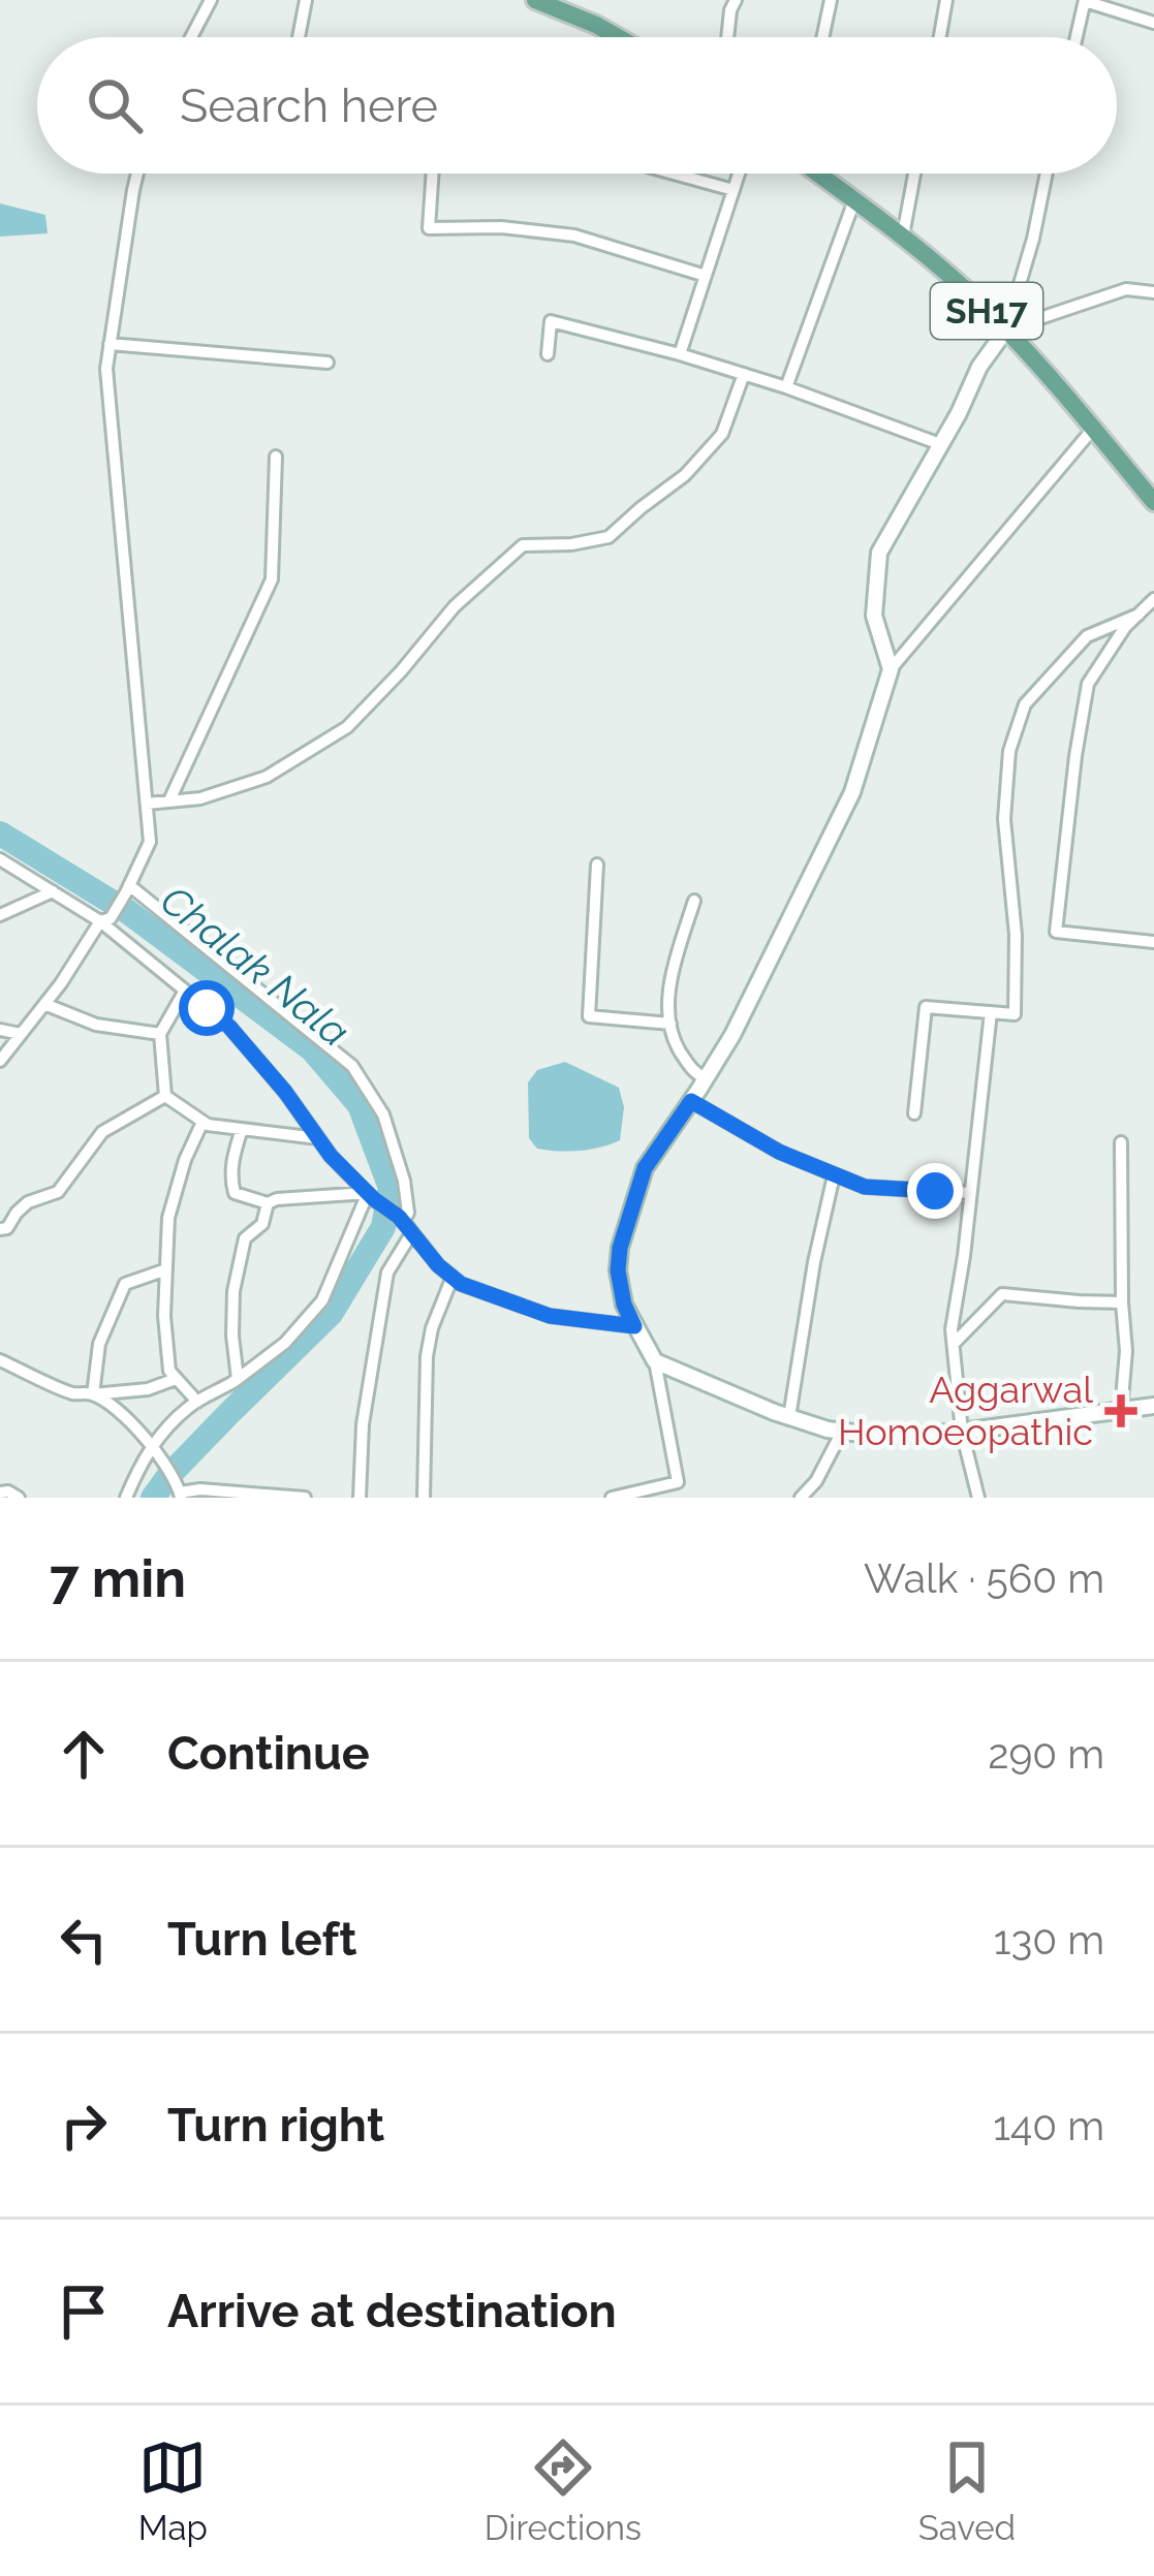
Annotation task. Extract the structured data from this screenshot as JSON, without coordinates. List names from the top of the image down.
{
  "streets": {
    "main road": ["SH17"]
  },
  "water": ["Chalak Nala"],
  "places": {
    "health": ["Aggarwal Homoeopathic"]
  },
  "page": {
    "search": "Search here",
    "heading": ["7 min", "Walk · 560 m"],
    "list": [
      ["Continue", "290 m"],
      ["Turn left", "130 m"],
      ["Turn right", "140 m"],
      "Arrive at destination"
    ],
    "nav": ["Map", "Directions", "Saved"]
  }
}
